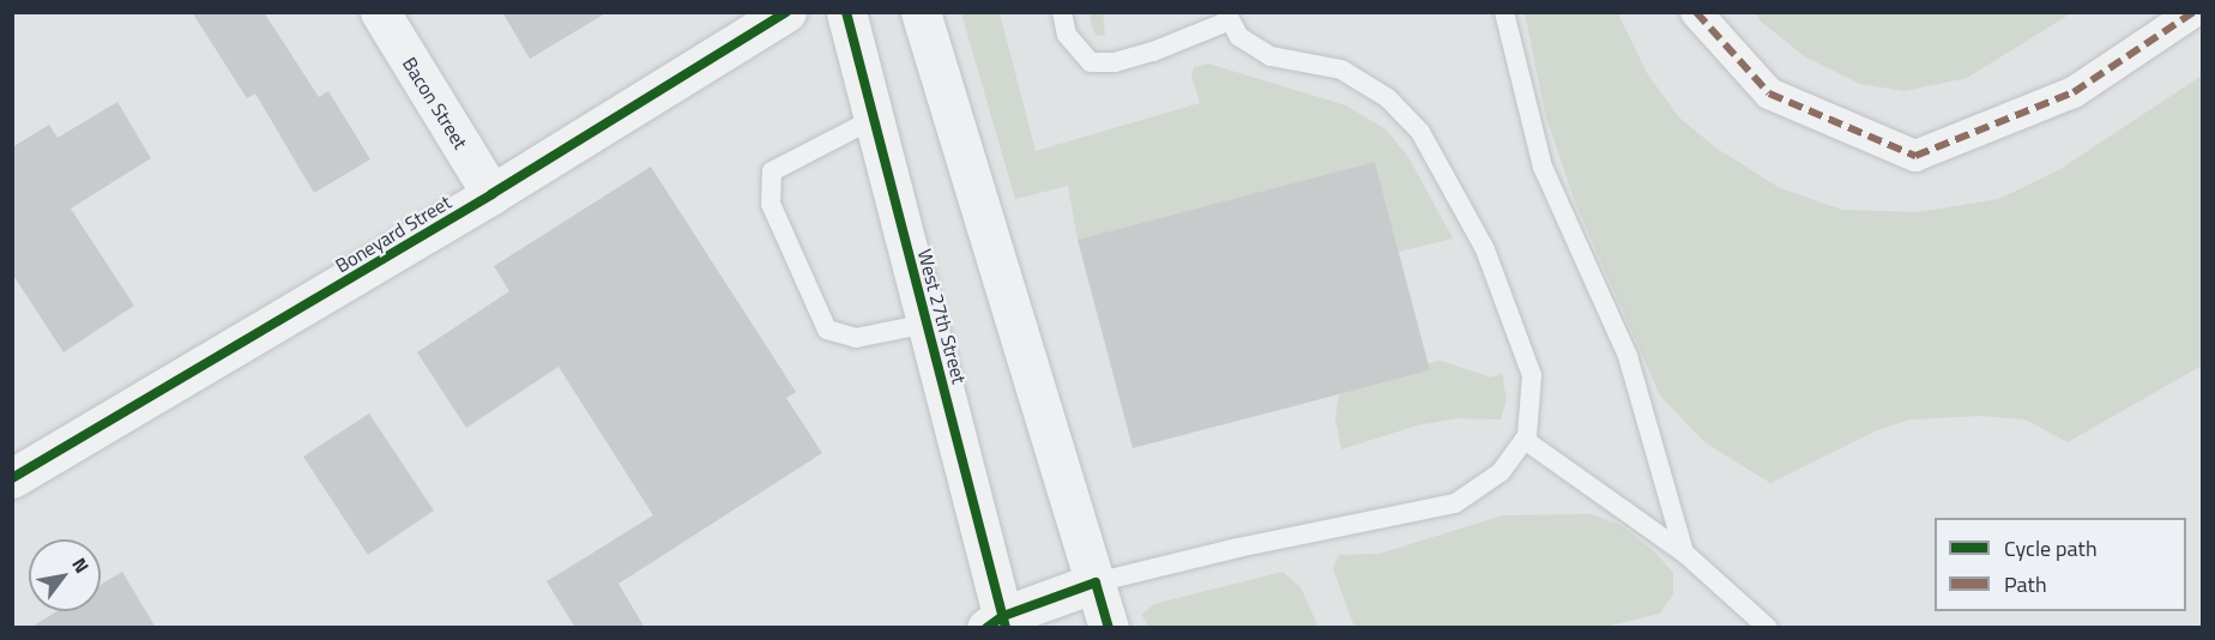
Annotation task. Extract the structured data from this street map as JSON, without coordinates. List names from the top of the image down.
{
  "streets": {
    "street": ["Bacon Street", "Boneyard Street", "West 27th Street"]
  },
  "crossings": [
    ["Bacon Street", "Boneyard Street"]
  ],
  "legend": ["Cycle path", "Path"],
  "north": "top right"
}
